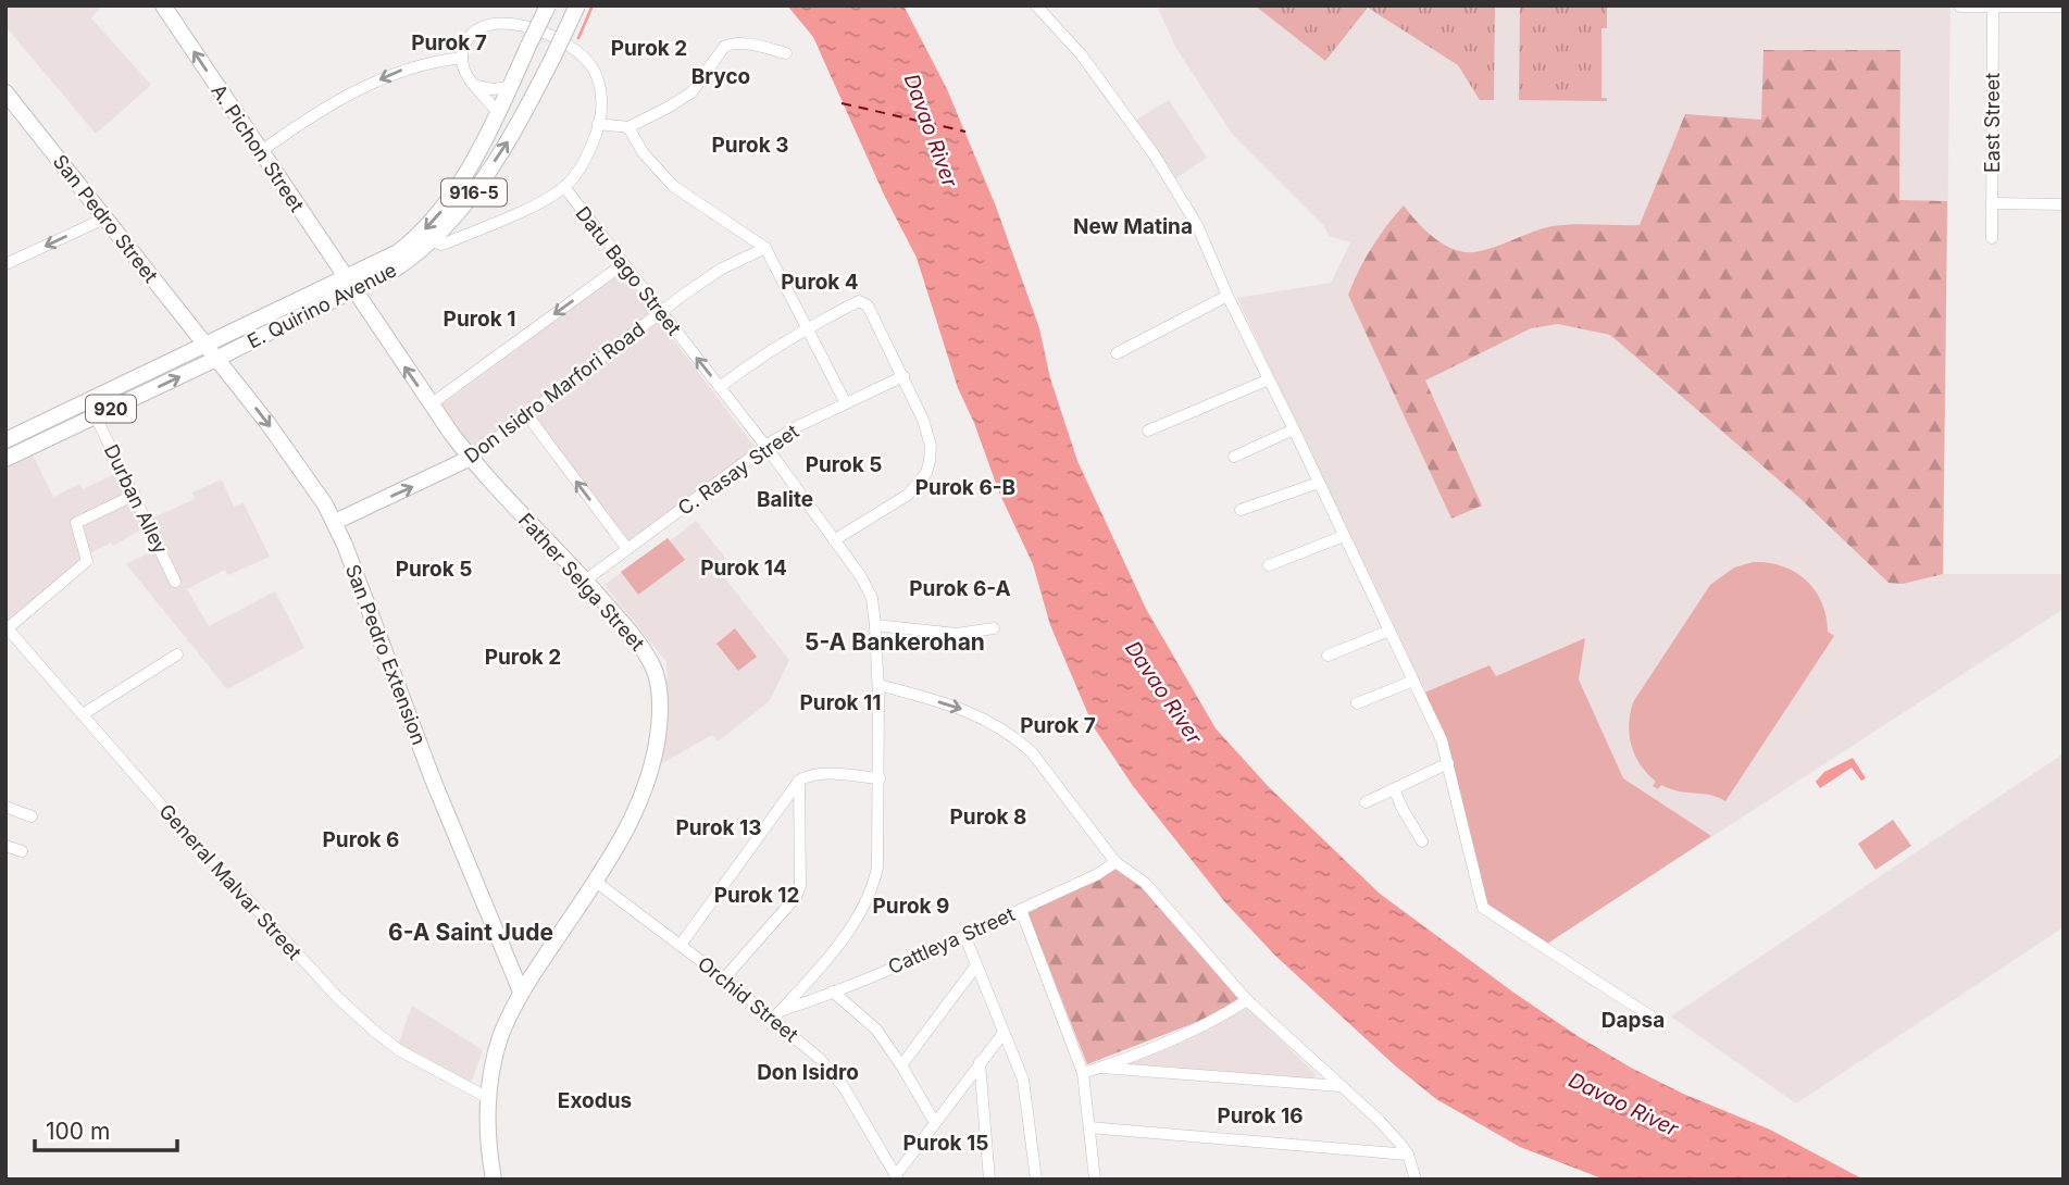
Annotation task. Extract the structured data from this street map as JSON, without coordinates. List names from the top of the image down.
{
  "streets": {
    "main road": [
      "A. Pichon Street",
      "916-5",
      "San Pedro Street",
      "E. Quirino Avenue",
      "Don Isidro Marfori Road",
      "920",
      "Father Selga Street",
      "San Pedro Extension"
    ],
    "street": [
      "East Street",
      "Datu Bago Street",
      "C. Rasay Street",
      "Durban Alley",
      "General Malvar Street",
      "Cattleya Street",
      "Orchid Street"
    ]
  },
  "crossings": [
    ["A. Pichon Street", "E. Quirino Avenue"],
    ["A. Pichon Street", "Father Selga Street"],
    ["San Pedro Street", "E. Quirino Avenue"],
    ["San Pedro Street", "San Pedro Extension"],
    ["Datu Bago Street", "Don Isidro Marfori Road"],
    ["Datu Bago Street", "C. Rasay Street"],
    ["Datu Bago Street", "Cattleya Street"],
    ["Datu Bago Street", "Orchid Street"],
    ["E. Quirino Avenue", "Durban Alley"],
    ["E. Quirino Avenue", "San Pedro Extension"],
    ["Don Isidro Marfori Road", "Father Selga Street"],
    ["Don Isidro Marfori Road", "San Pedro Extension"],
    ["C. Rasay Street", "Father Selga Street"],
    ["Father Selga Street", "San Pedro Extension"],
    ["Father Selga Street", "General Malvar Street"],
    ["Father Selga Street", "Orchid Street"]
  ],
  "one_way": ["A. Pichon Street"],
  "districts": [
    "Purok 7",
    "Purok 2",
    "Bryco",
    "Purok 3",
    "New Matina",
    "Purok 4",
    "Purok 1",
    "Purok 5",
    "Purok 6-B",
    "Balite",
    "Purok 14",
    "Purok 5",
    "Purok 6-A",
    "5-A Bankerohan",
    "Purok 2",
    "Purok 11",
    "Purok 7",
    "Purok 8",
    "Purok 13",
    "Purok 6",
    "Purok 12",
    "Purok 9",
    "6-A Saint Jude",
    "Dapsa",
    "Don Isidro",
    "Exodus",
    "Purok 16",
    "Purok 15"
  ],
  "water": ["Davao River"],
  "scale_bar": "100 m"
}
